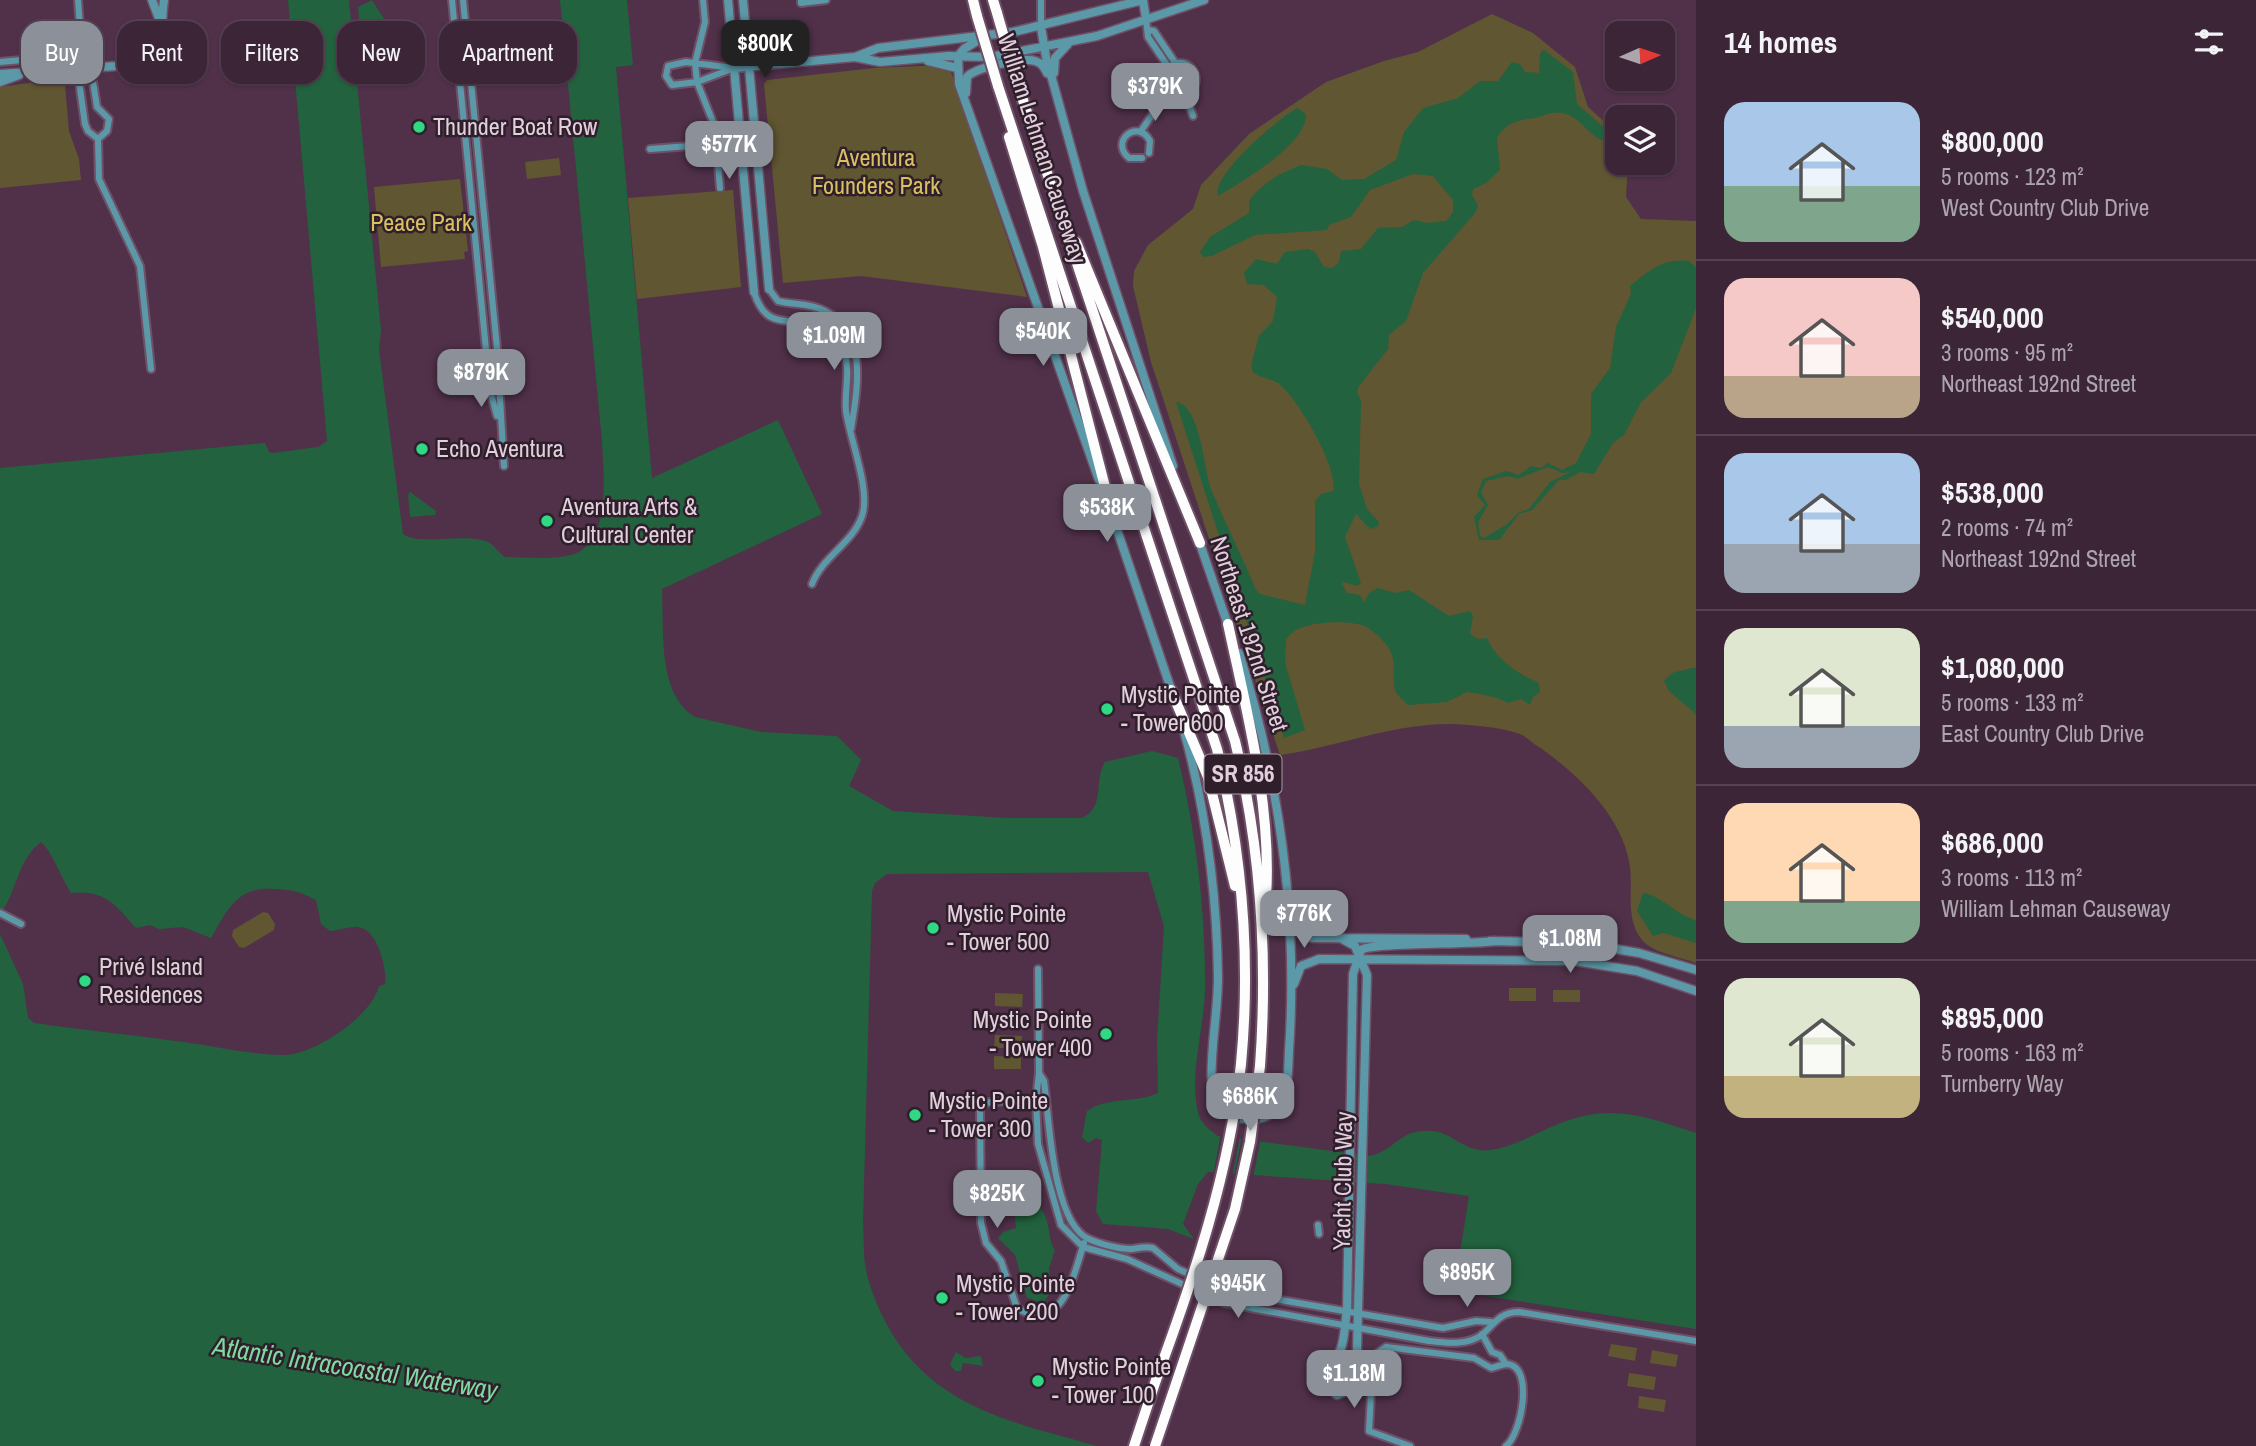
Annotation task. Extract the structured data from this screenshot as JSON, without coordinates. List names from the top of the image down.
{
  "streets": {
    "highway": ["William Lehman Causeway", "SR 856"],
    "street": ["Northeast 192nd Street", "Yacht Club Way"]
  },
  "water": ["Atlantic Intracoastal Waterway"],
  "parks": ["Aventura Founders Park", "Peace Park"],
  "places": [
    "Thunder Boat Row",
    "Echo Aventura",
    "Aventura Arts & Cultural Center",
    "Mystic Pointe - Tower 600",
    "Mystic Pointe - Tower 500",
    "Privé Island Residences",
    "Mystic Pointe - Tower 400",
    "Mystic Pointe - Tower 300",
    "Mystic Pointe - Tower 200",
    "Mystic Pointe - Tower 100"
  ],
  "north": "right",
  "page": {
    "heading": "14 homes",
    "price": [
      "$800K",
      "$379K",
      "$577K",
      "$540K",
      "$1.09M",
      "$879K",
      "$538K",
      "$776K",
      "$1.08M",
      "$686K",
      "$825K",
      "$895K",
      "$945K",
      "$1.18M"
    ],
    "chip": [
      "Buy",
      "Rent",
      "Filters",
      "New",
      "Apartment"
    ],
    "list": [
      {
        "name": "$800,000",
        "note": "5 rooms · 123 m² · West Country Club Drive"
      },
      {
        "name": "$540,000",
        "note": "3 rooms · 95 m² · Northeast 192nd Street"
      },
      {
        "name": "$538,000",
        "note": "2 rooms · 74 m² · Northeast 192nd Street"
      },
      {
        "name": "$1,080,000",
        "note": "5 rooms · 133 m² · East Country Club Drive"
      },
      {
        "name": "$686,000",
        "note": "3 rooms · 113 m² · William Lehman Causeway"
      },
      {
        "name": "$895,000",
        "note": "5 rooms · 163 m² · Turnberry Way"
      }
    ]
  }
}
